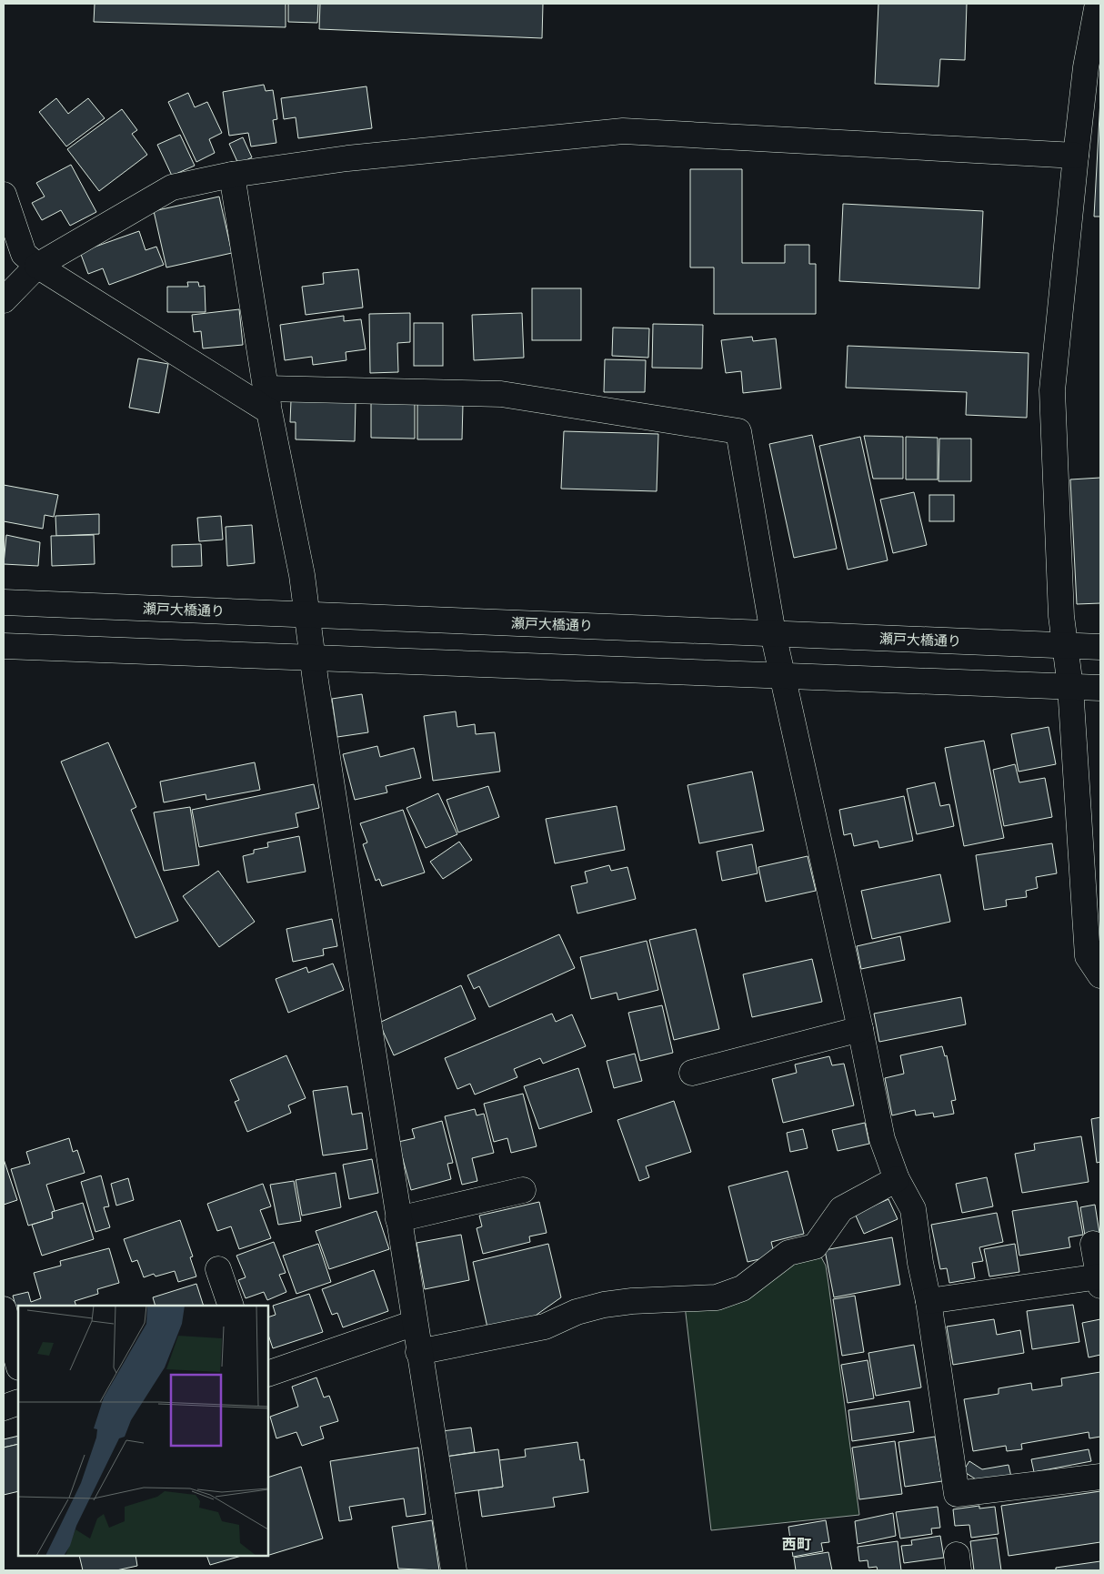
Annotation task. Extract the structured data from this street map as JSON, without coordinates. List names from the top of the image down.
{
  "streets": {
    "street": ["瀬戸大橋通り"]
  },
  "districts": ["西町"]
}
